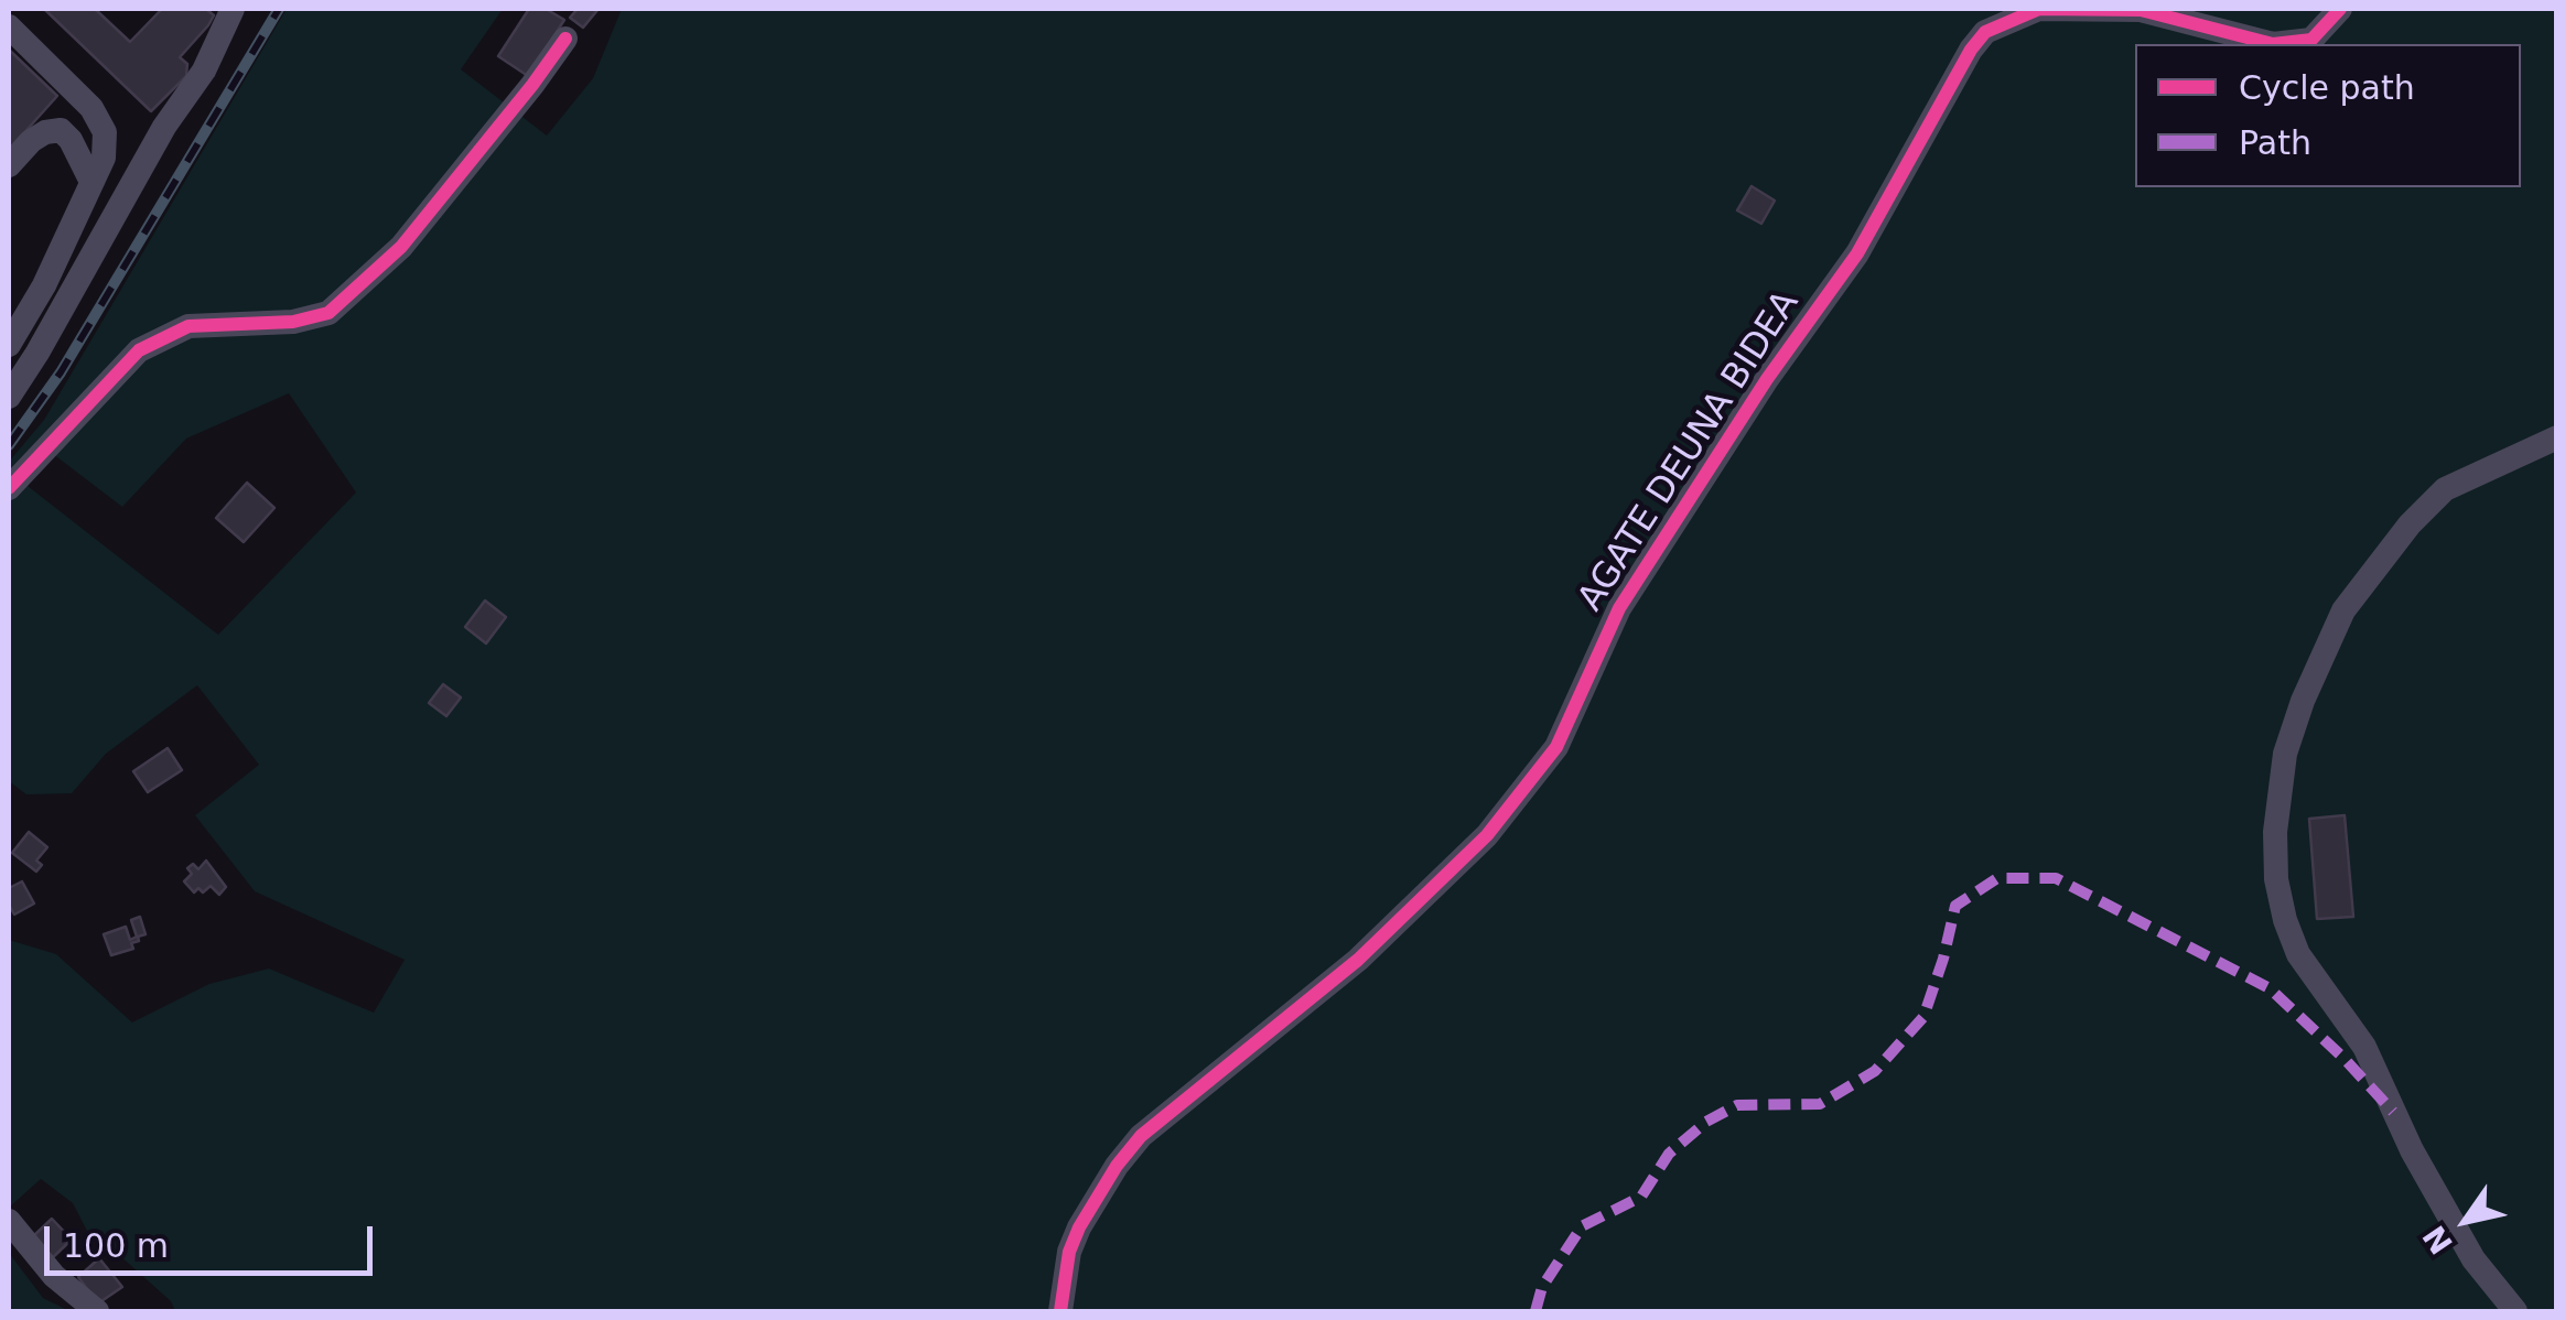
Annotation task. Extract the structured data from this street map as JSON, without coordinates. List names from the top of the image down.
{
  "streets": {
    "street": ["AGATE DEUNA BIDEA"]
  },
  "legend": ["Cycle path", "Path"],
  "scale_bar": "100 m",
  "north": "bottom left"
}
